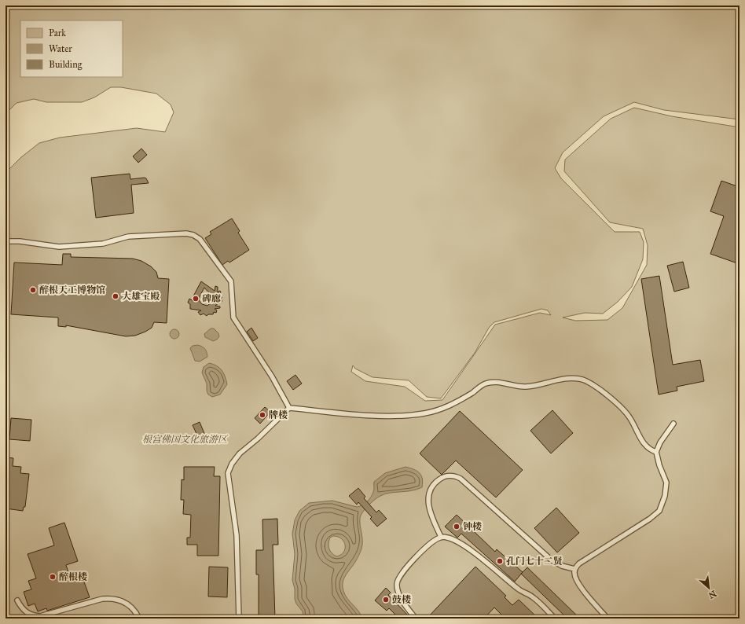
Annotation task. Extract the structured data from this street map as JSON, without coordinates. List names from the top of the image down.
{
  "parks": ["根宫佛国文化旅游区"],
  "places": [
    "醉根天工博物馆",
    "大雄宝殿",
    "碑廊",
    "牌楼",
    "钟楼",
    "孔门七十二贤",
    "醉根楼",
    "鼓楼"
  ],
  "legend": ["Park", "Water", "Building"],
  "north": "bottom right"
}
